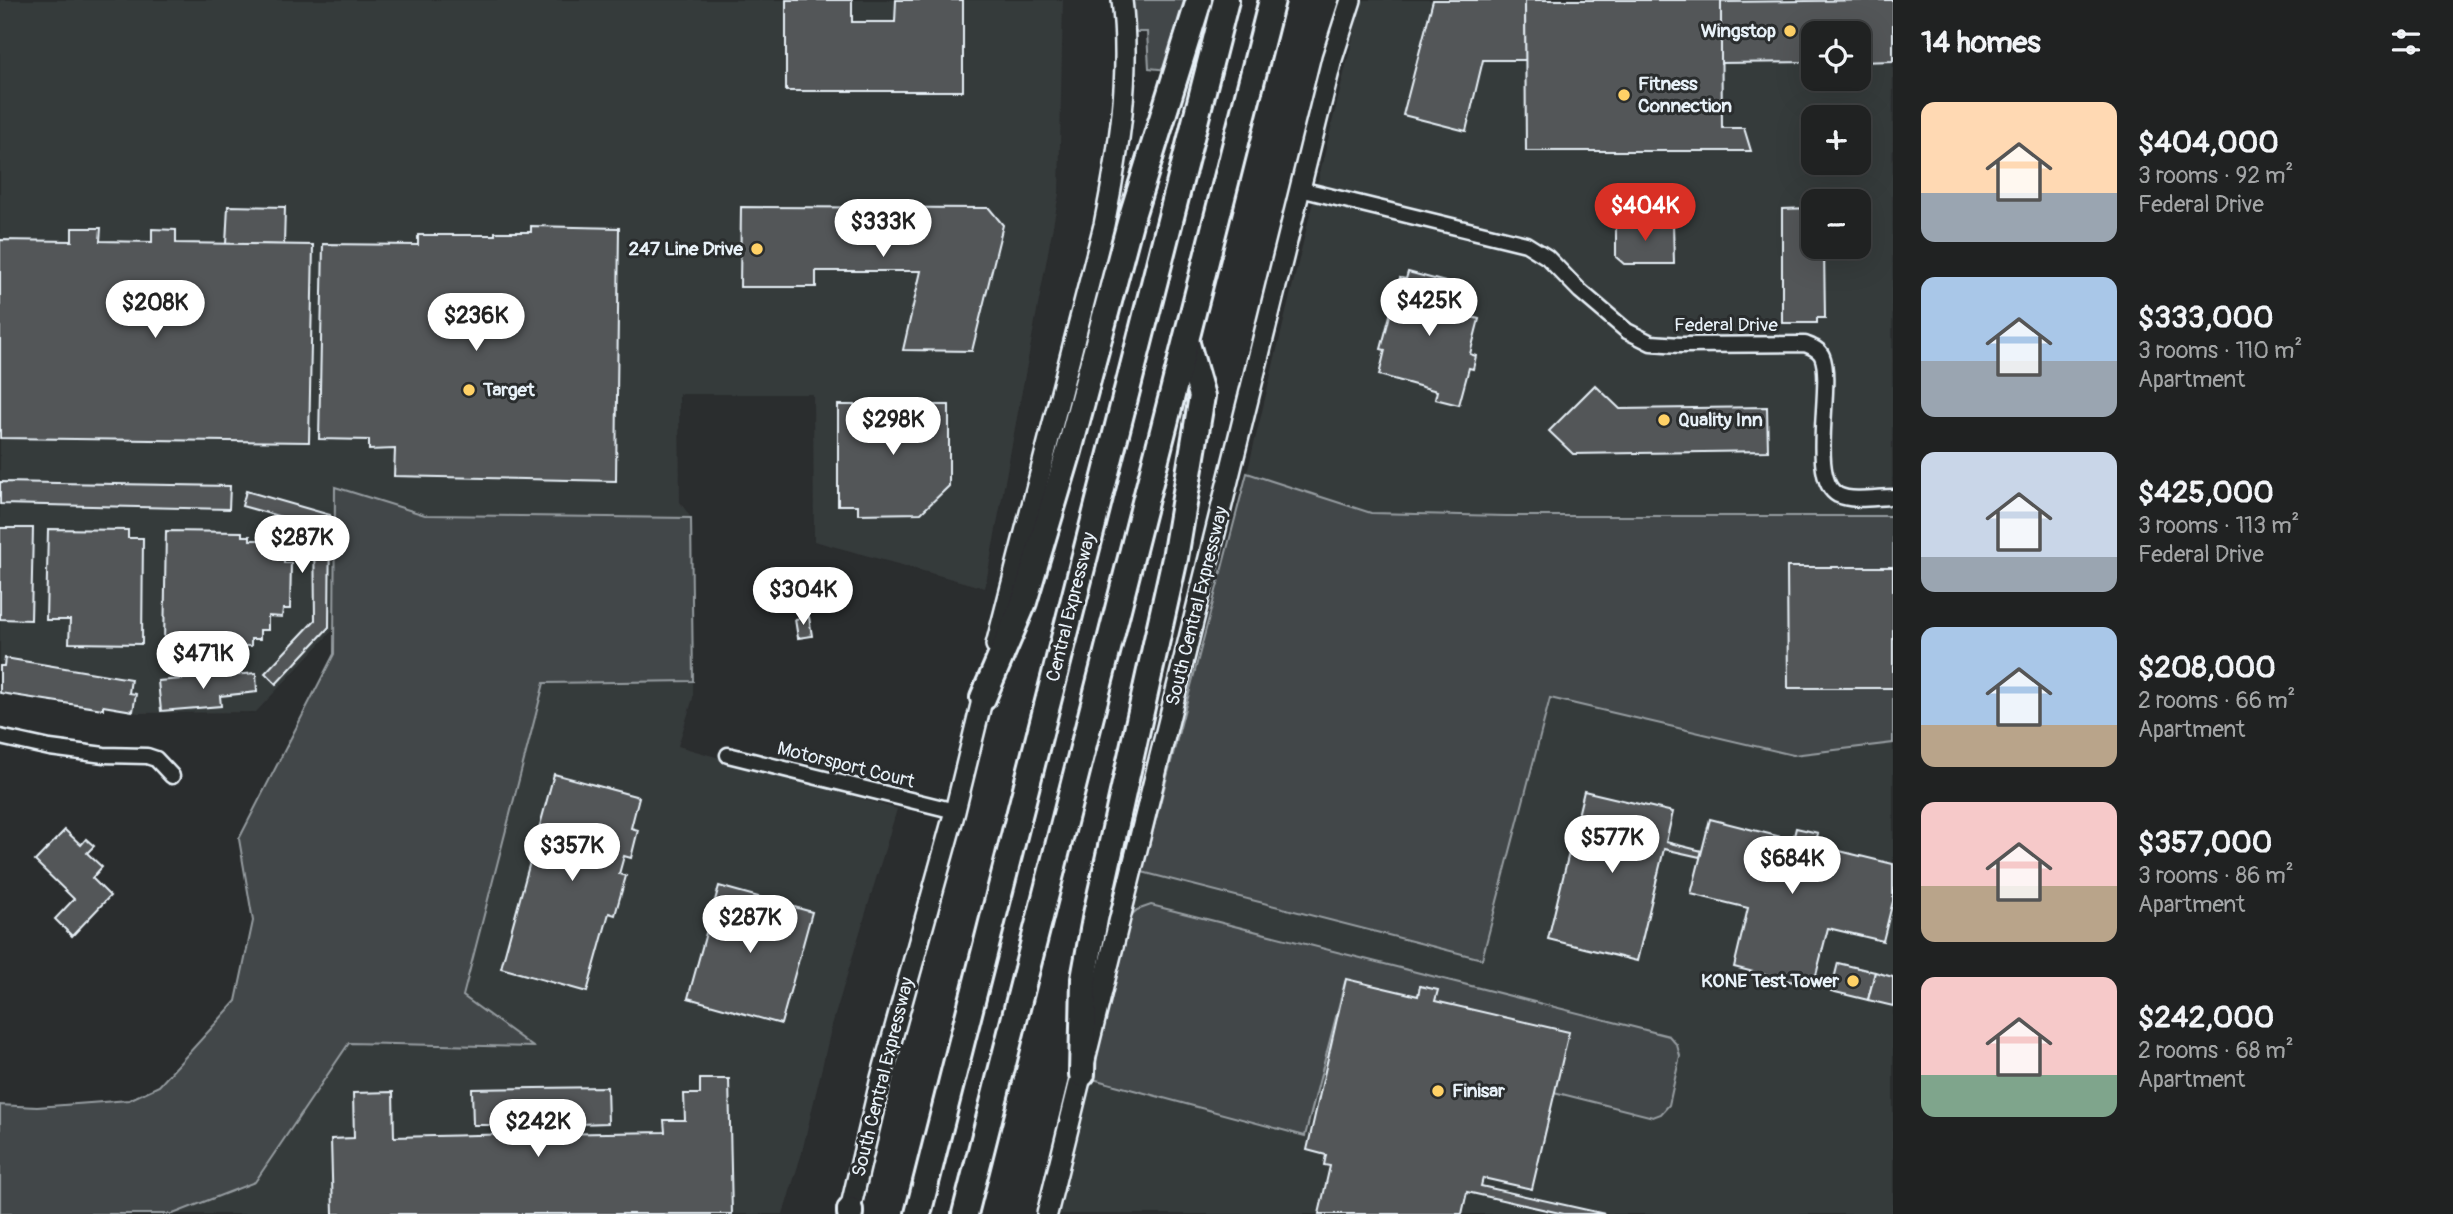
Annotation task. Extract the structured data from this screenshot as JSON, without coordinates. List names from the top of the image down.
{
  "streets": {
    "highway": ["Central Expressway"],
    "main road": ["South Central Expressway"],
    "street": ["Federal Drive", "Motorsport Court"]
  },
  "crossings": [
    ["Federal Drive", "South Central Expressway"],
    ["South Central Expressway", "Motorsport Court"]
  ],
  "places": [
    "Wingstop",
    "Fitness Connection",
    "247 Line Drive",
    "Target",
    "Quality Inn",
    "KONE Test Tower",
    "Finisar"
  ],
  "page": {
    "heading": "14 homes",
    "map_buttons": ["+", "−"],
    "list": [
      {
        "name": "$404,000",
        "note": "3 rooms · 92 m² · Federal Drive"
      },
      {
        "name": "$333,000",
        "note": "3 rooms · 110 m² · Apartment"
      },
      {
        "name": "$425,000",
        "note": "3 rooms · 113 m² · Federal Drive"
      },
      {
        "name": "$208,000",
        "note": "2 rooms · 66 m² · Apartment"
      },
      {
        "name": "$357,000",
        "note": "3 rooms · 86 m² · Apartment"
      },
      {
        "name": "$242,000",
        "note": "2 rooms · 68 m² · Apartment"
      }
    ],
    "price": [
      "$404K",
      "$333K",
      "$425K",
      "$208K",
      "$236K",
      "$298K",
      "$287K",
      "$304K",
      "$471K",
      "$577K",
      "$357K",
      "$684K",
      "$287K",
      "$242K"
    ]
  }
}
